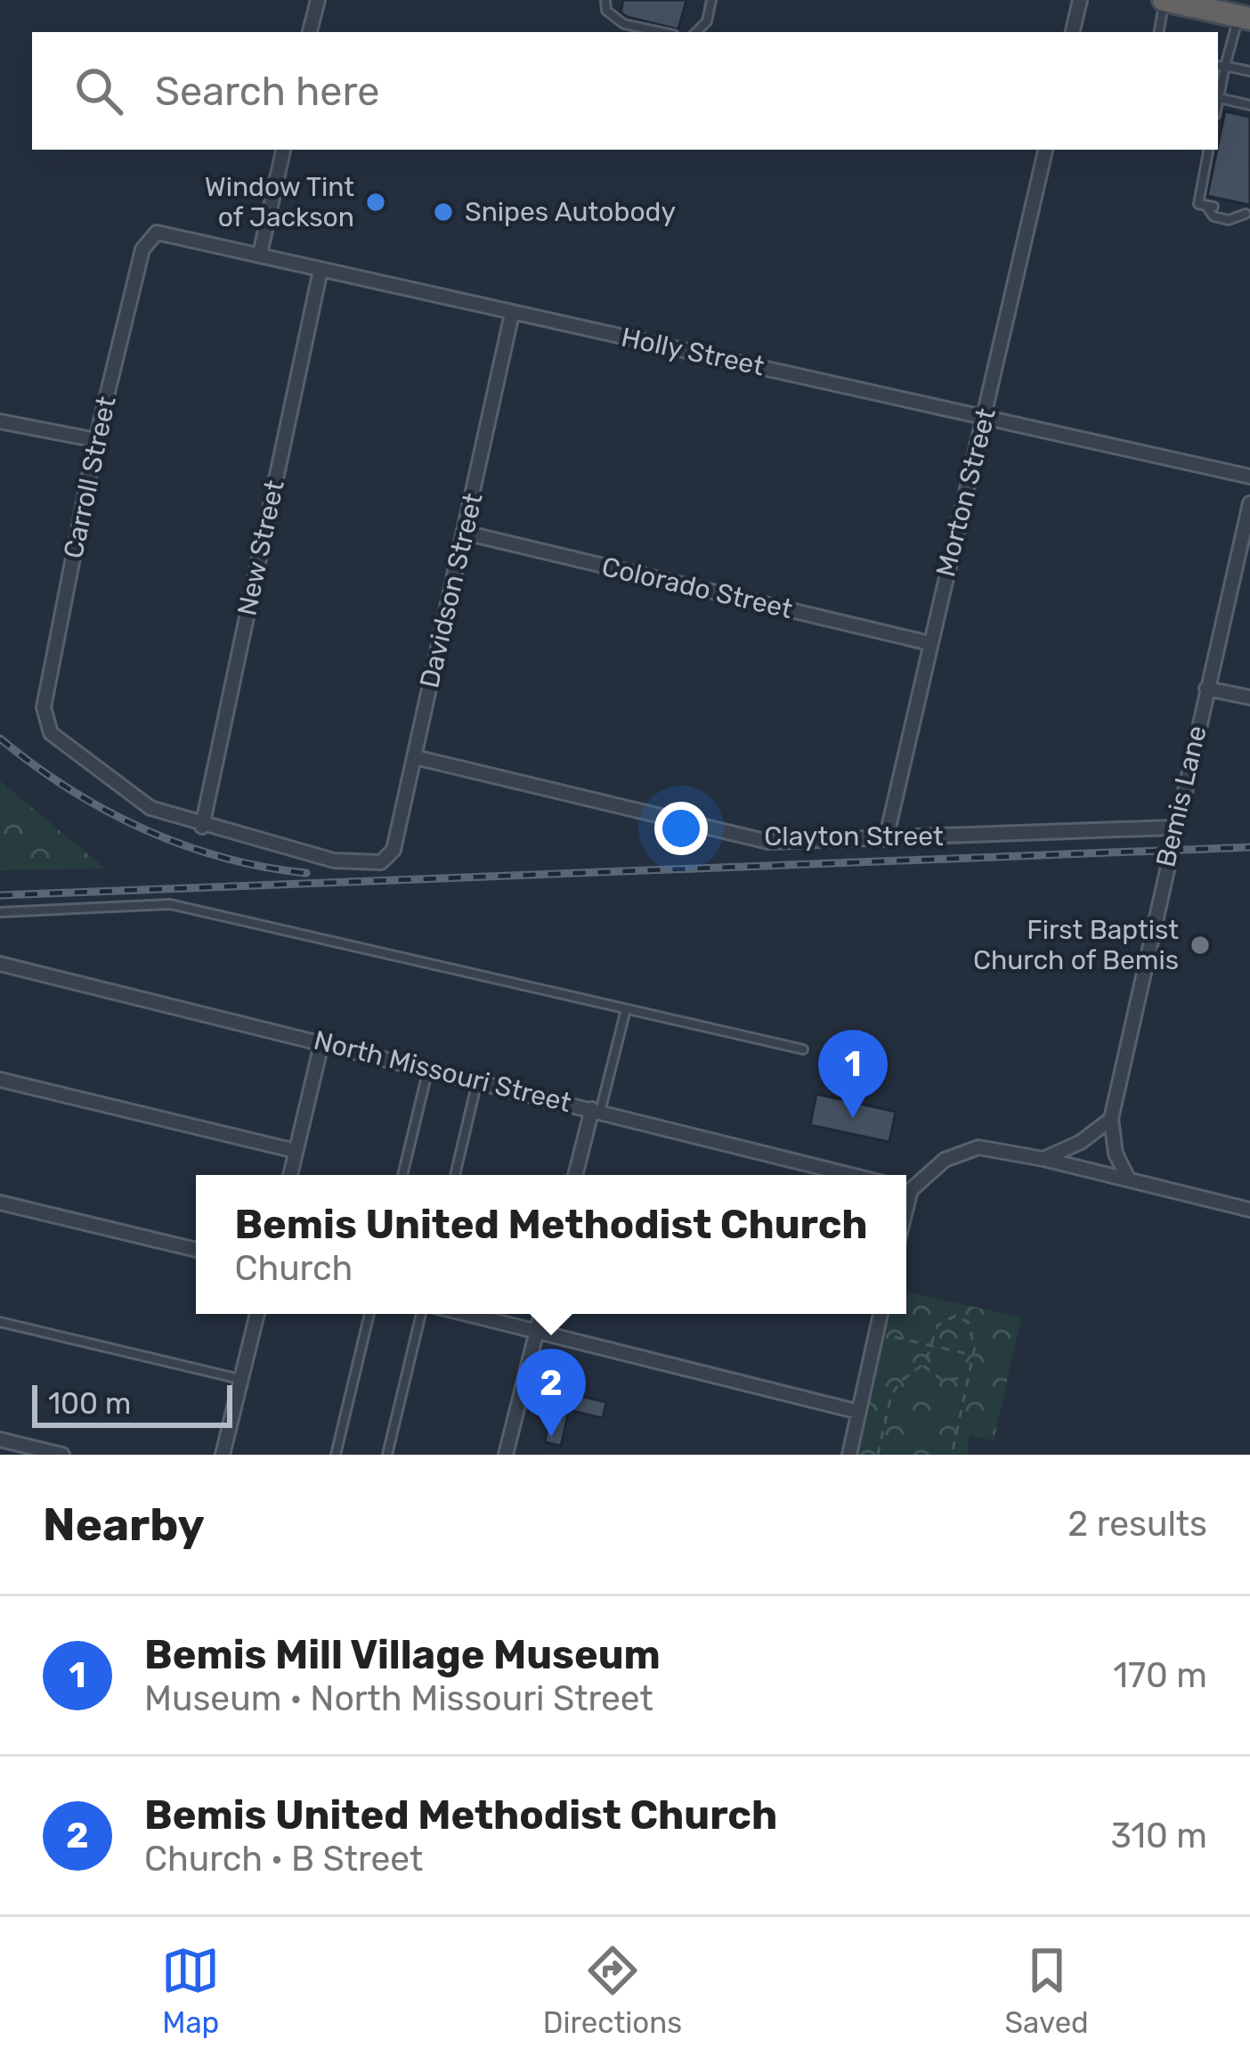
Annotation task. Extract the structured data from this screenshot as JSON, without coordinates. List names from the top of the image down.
{
  "streets": {
    "street": [
      "Holly Street",
      "Carroll Street",
      "Morton Street",
      "New Street",
      "Colorado Street",
      "Davidson Street",
      "Bemis Lane",
      "Clayton Street",
      "North Missouri Street"
    ]
  },
  "crossings": [
    ["Holly Street", "Carroll Street"],
    ["Holly Street", "Morton Street"],
    ["Holly Street", "New Street"],
    ["Holly Street", "Davidson Street"],
    ["Carroll Street", "New Street"],
    ["Carroll Street", "Davidson Street"],
    ["Morton Street", "Colorado Street"],
    ["Morton Street", "Clayton Street"],
    ["New Street", "Davidson Street"],
    ["Colorado Street", "Davidson Street"],
    ["Davidson Street", "Clayton Street"],
    ["Bemis Lane", "Clayton Street"]
  ],
  "places": ["Window Tint of Jackson", "Snipes Autobody", "First Baptist Church of Bemis"],
  "scale_bar": "100 m",
  "page": {
    "search": "Search here",
    "pins": ["1", "2"],
    "popup": ["Bemis United Methodist Church", "Church"],
    "scale": "100 m",
    "heading": ["Nearby", "2 results"],
    "list": [
      {
        "mark": "1",
        "name": "Bemis Mill Village Museum",
        "note": "Museum · North Missouri Street",
        "value": "170 m"
      },
      {
        "mark": "2",
        "name": "Bemis United Methodist Church",
        "note": "Church · B Street",
        "value": "310 m"
      }
    ],
    "nav": ["Map", "Directions", "Saved"]
  }
}
